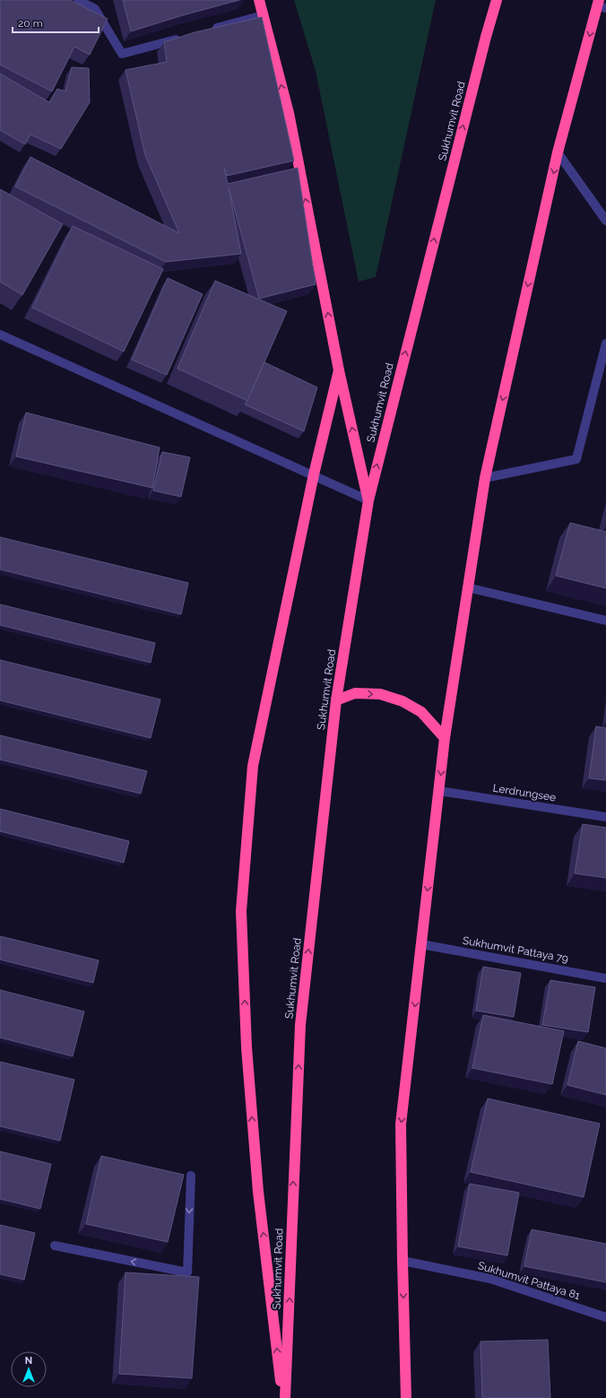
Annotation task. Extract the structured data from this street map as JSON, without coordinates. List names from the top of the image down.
{
  "streets": {
    "highway": ["Sukhumvit Road"],
    "street": ["Lerdrungsee", "Sukhumvit Pattaya 79", "Sukhumvit Pattaya 81"]
  },
  "scale_bar": "20 m",
  "north": "top"
}
